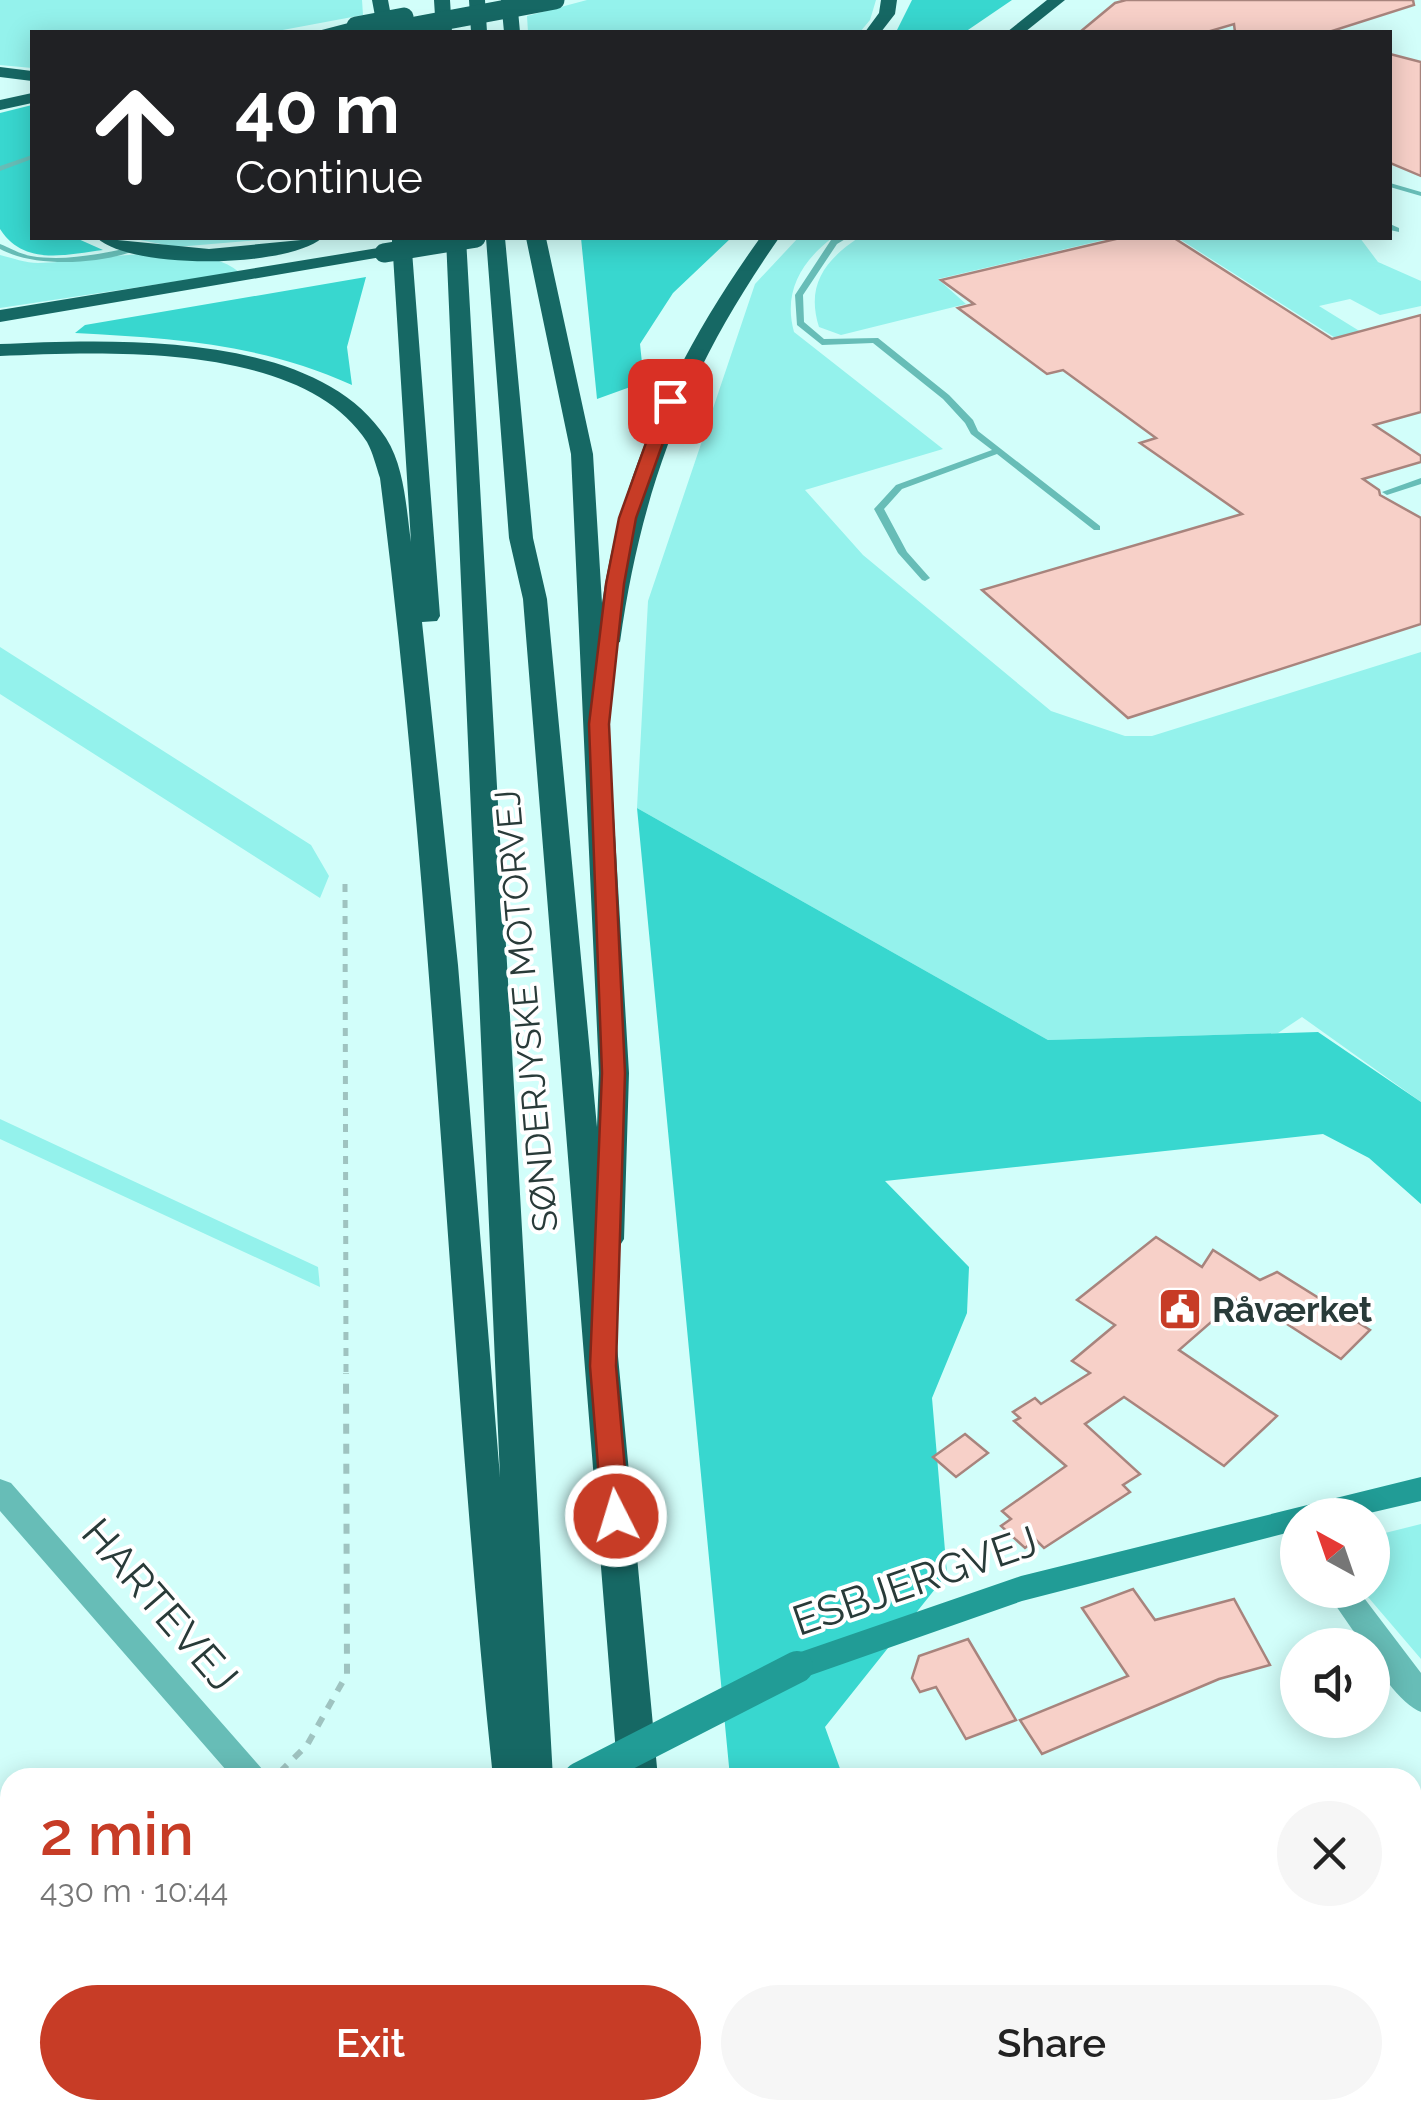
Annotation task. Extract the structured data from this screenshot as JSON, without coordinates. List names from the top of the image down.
{
  "streets": {
    "highway": ["SØNDERJYSKE MOTORVEJ"],
    "main road": ["ESBJERGVEJ"],
    "street": ["HARTEVEJ"]
  },
  "places": {
    "public building": ["Råværket"]
  },
  "north": "top left",
  "page": {
    "turn": ["40 m", "Continue"],
    "heading": ["2 min", "430 m · 10:44"],
    "buttons": ["Exit", "Share"]
  }
}
